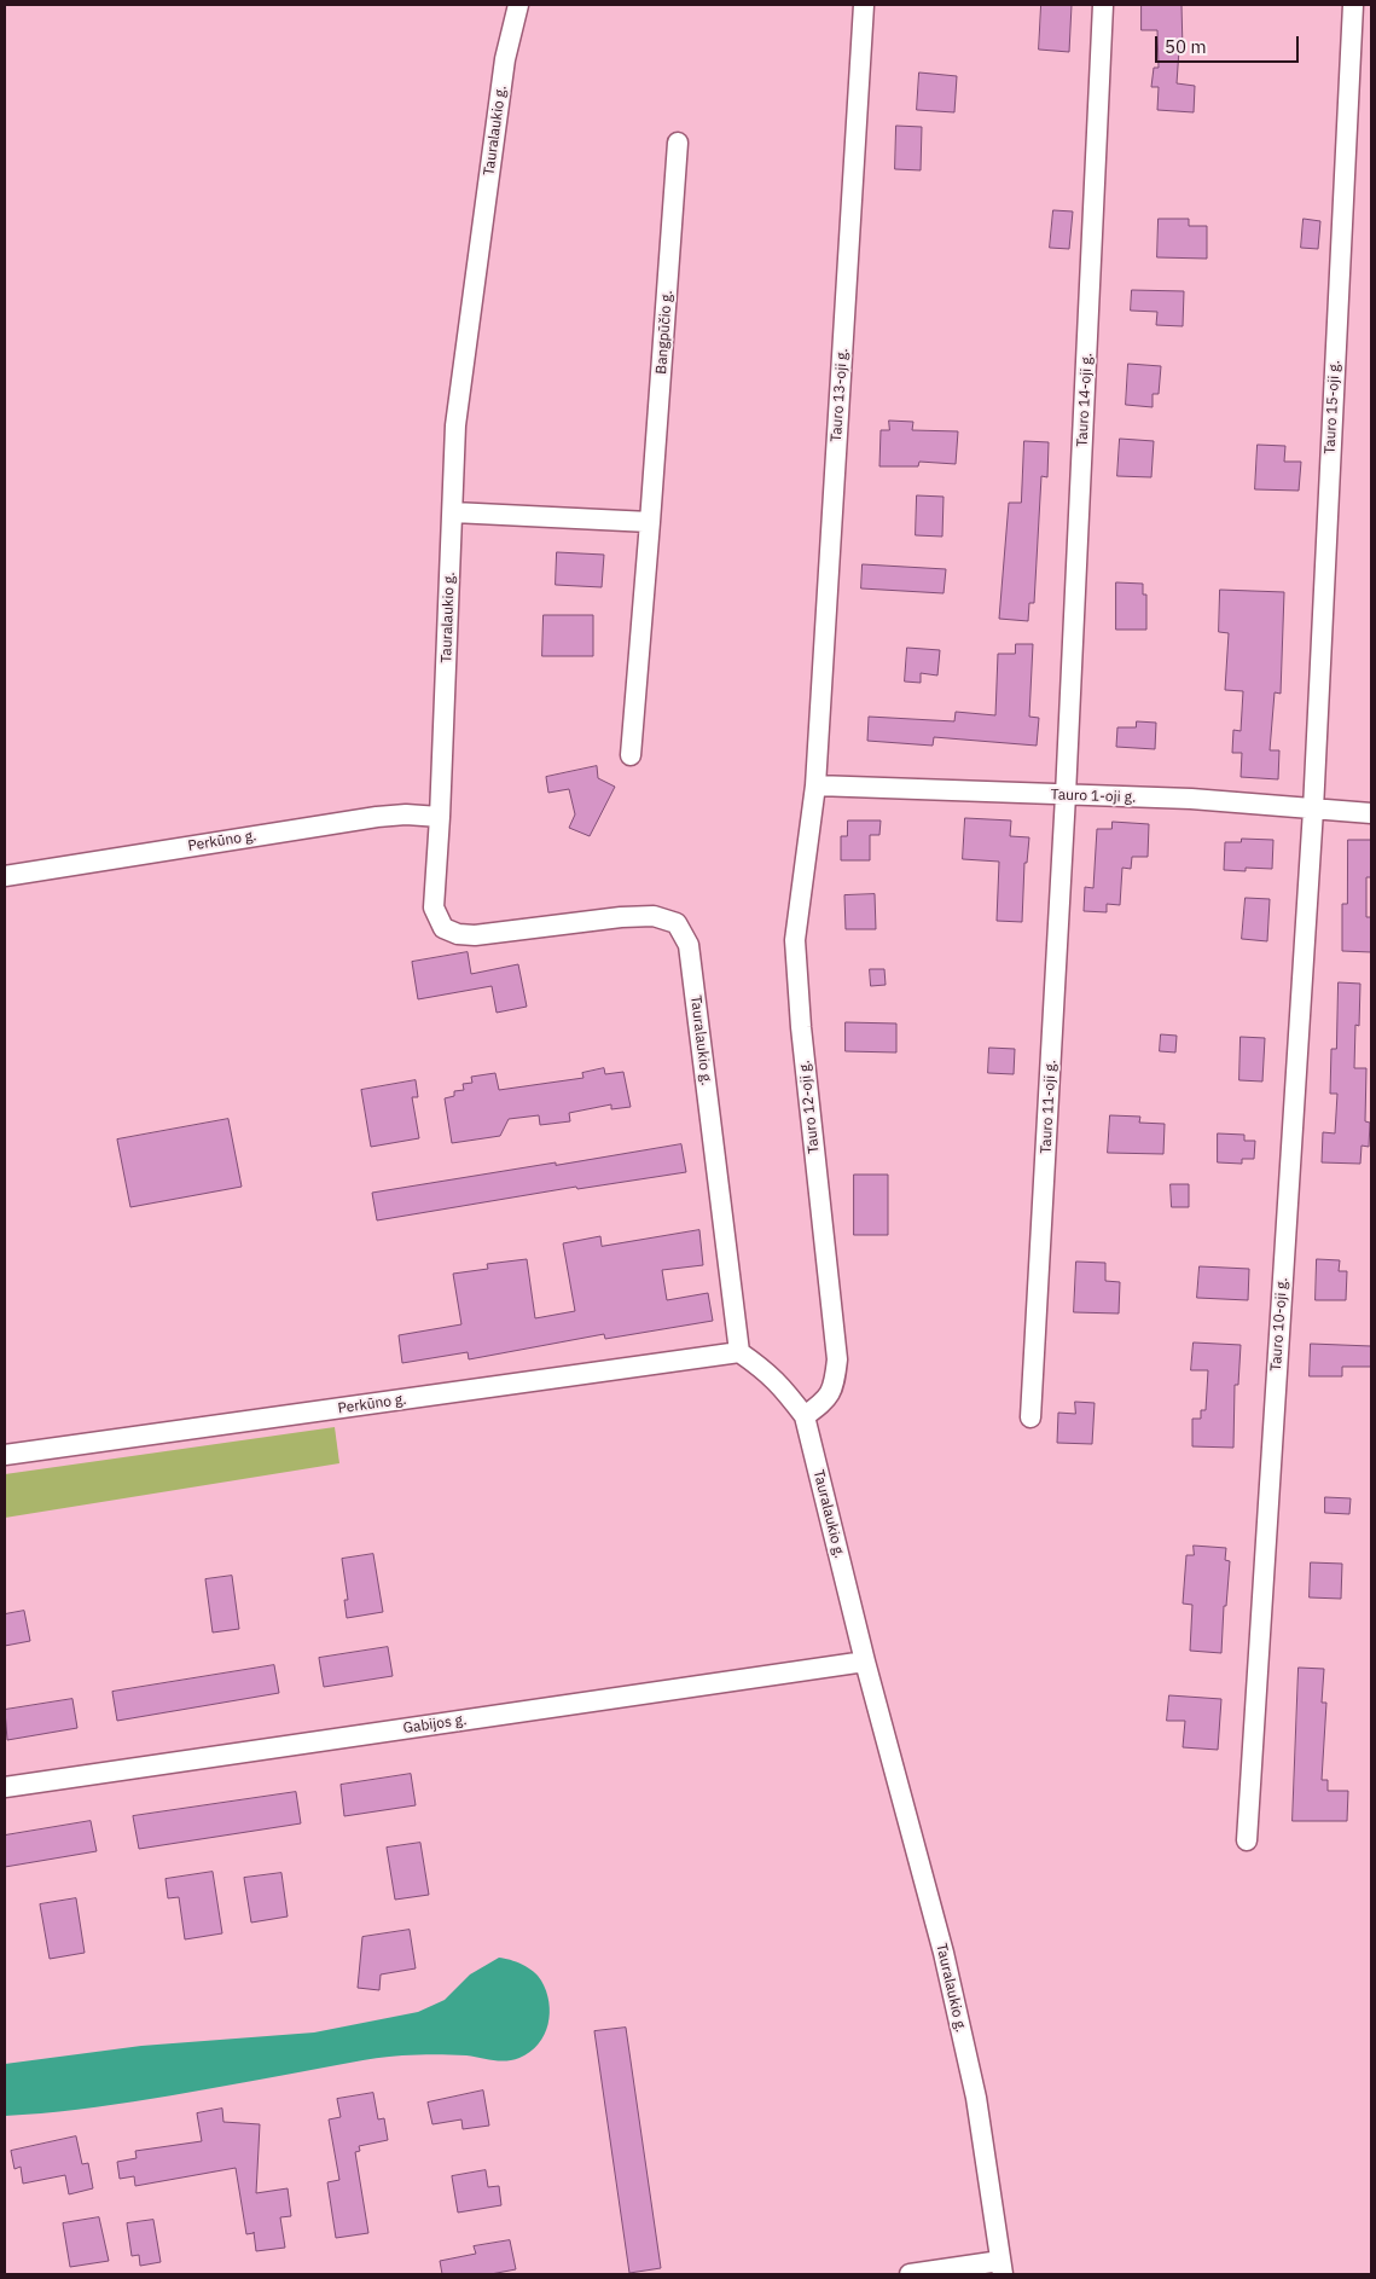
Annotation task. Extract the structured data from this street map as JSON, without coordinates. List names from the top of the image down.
{
  "streets": {
    "street": [
      "Tauralaukio g.",
      "Bangpūčio g.",
      "Tauro 13-oji g.",
      "Tauro 14-oji g.",
      "Tauro 15-oji g.",
      "Tauro 1-oji g.",
      "Perkūno g.",
      "Tauro 12-oji g.",
      "Tauro 11-oji g.",
      "Tauro 10-oji g.",
      "Gabijos g."
    ]
  },
  "crossings": [
    ["Tauralaukio g.", "Perkūno g."],
    ["Tauralaukio g.", "Tauro 12-oji g."],
    ["Tauralaukio g.", "Gabijos g."],
    ["Tauro 13-oji g.", "Tauro 1-oji g."],
    ["Tauro 13-oji g.", "Tauro 12-oji g."],
    ["Tauro 14-oji g.", "Tauro 1-oji g."],
    ["Tauro 14-oji g.", "Tauro 11-oji g."],
    ["Tauro 15-oji g.", "Tauro 1-oji g."],
    ["Tauro 15-oji g.", "Tauro 10-oji g."],
    ["Tauro 1-oji g.", "Tauro 12-oji g."],
    ["Tauro 1-oji g.", "Tauro 11-oji g."],
    ["Tauro 1-oji g.", "Tauro 10-oji g."]
  ],
  "scale_bar": "50 m"
}
